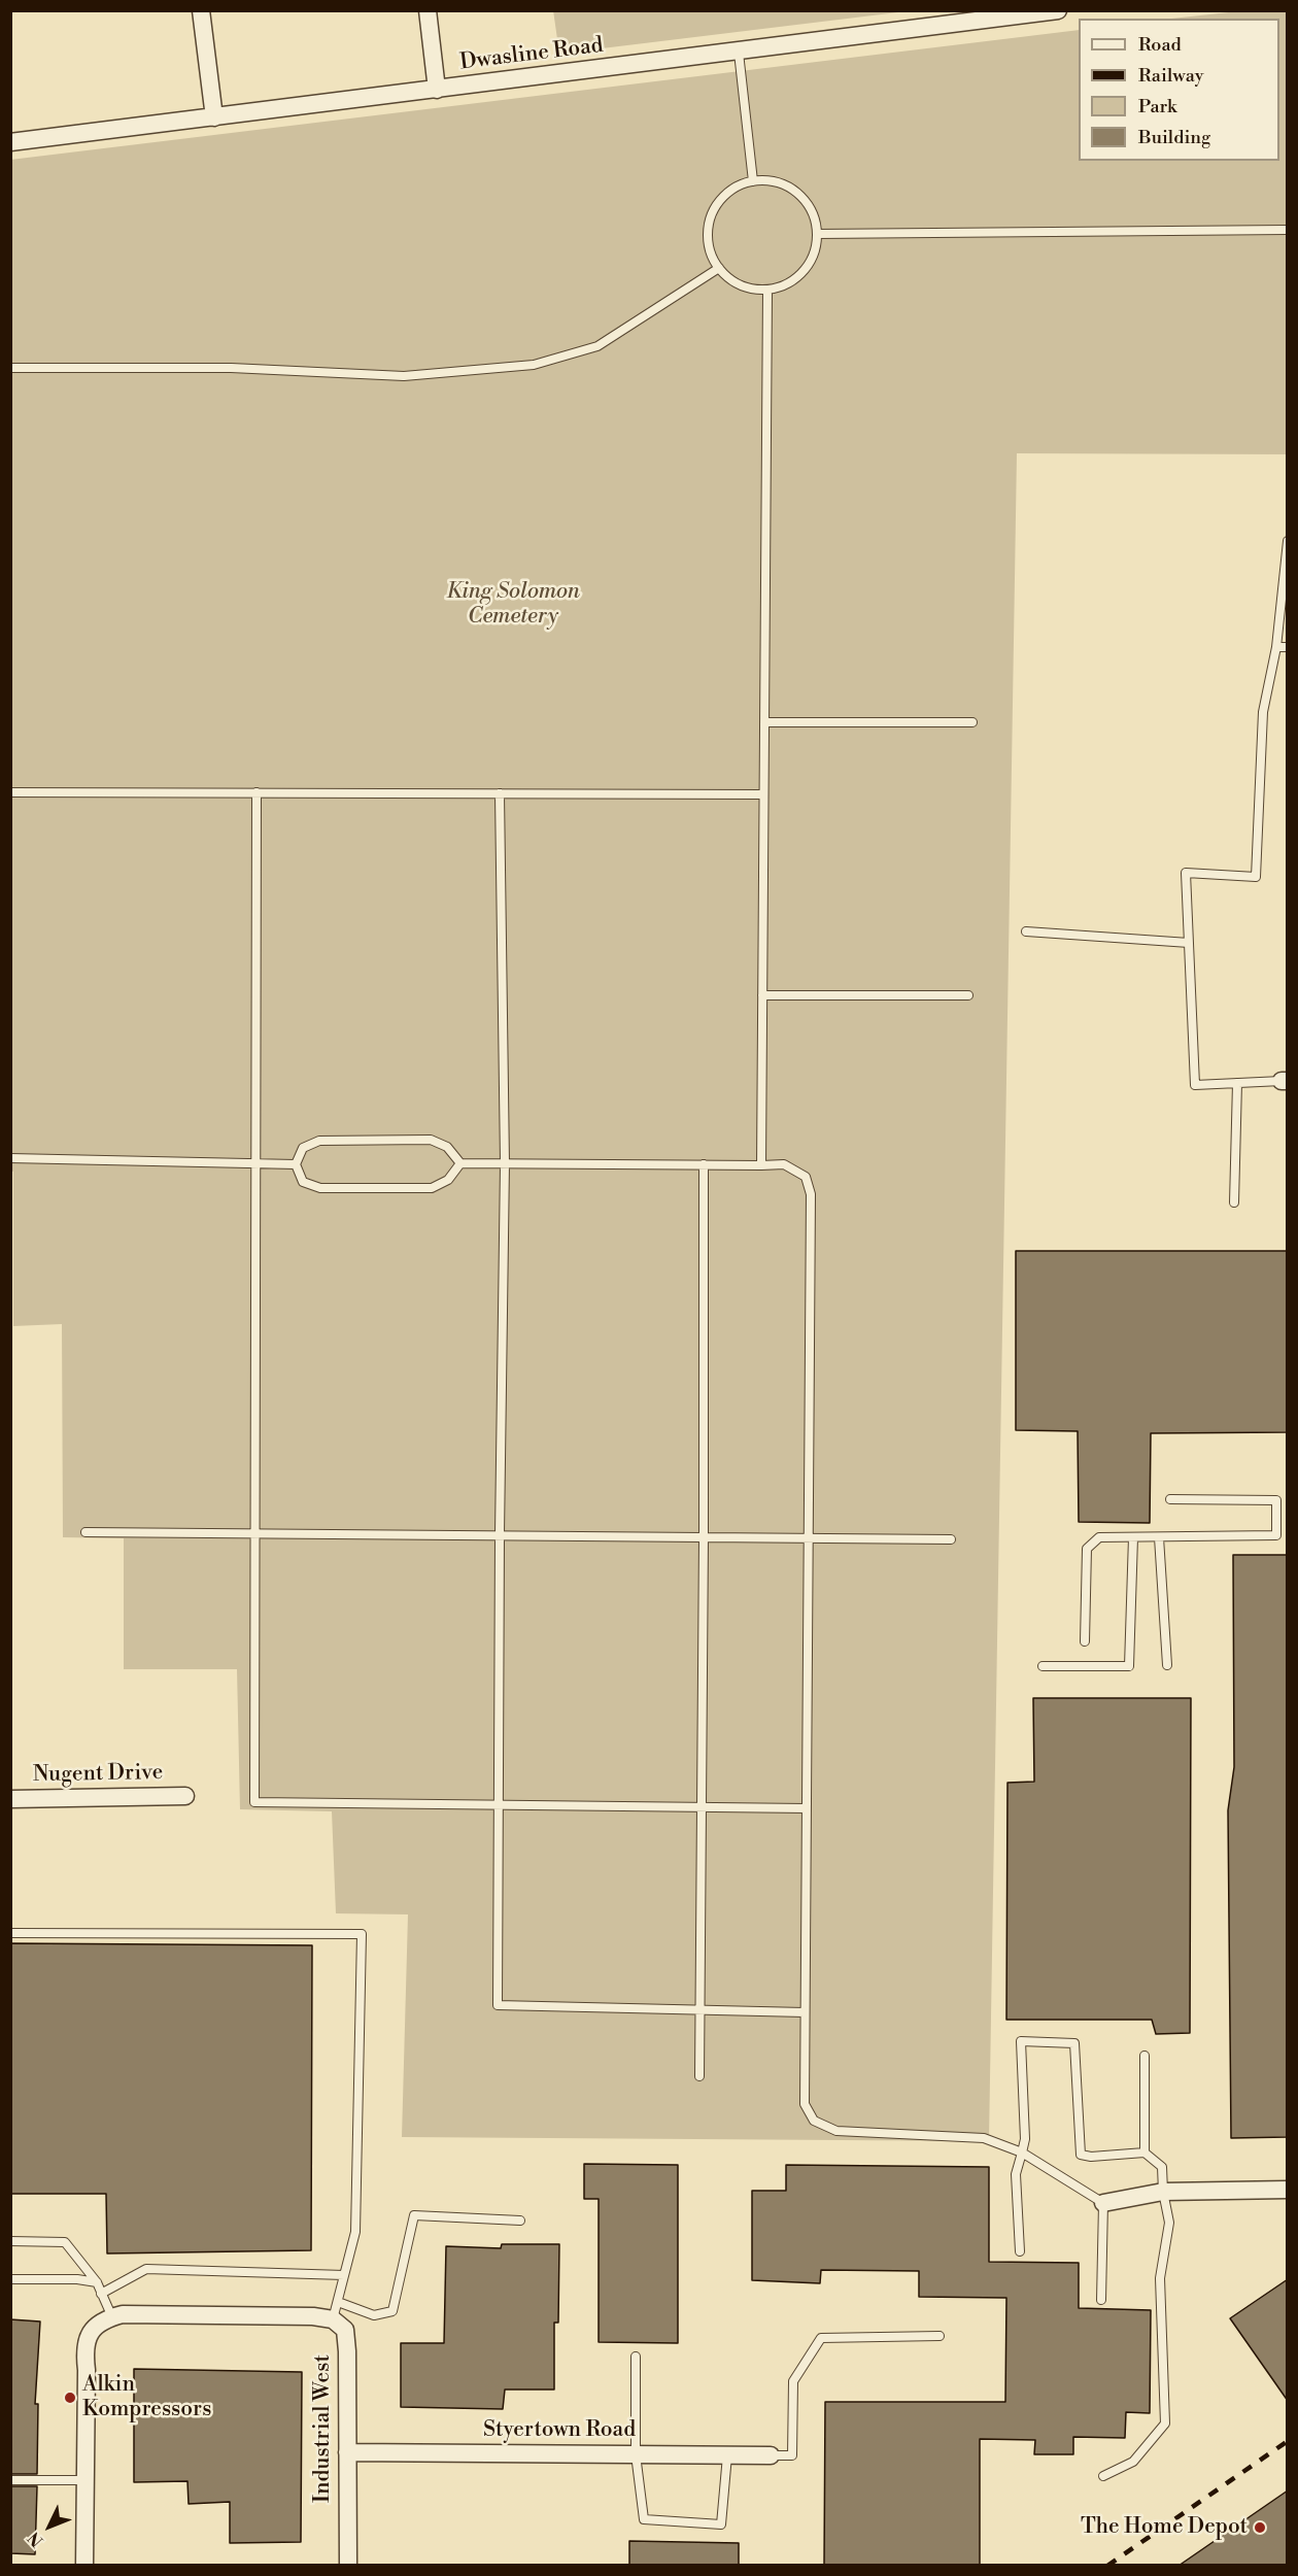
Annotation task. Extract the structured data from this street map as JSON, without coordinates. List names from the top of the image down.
{
  "streets": {
    "street": [
      "Dwasline Road",
      "Nugent Drive",
      "Industrial West",
      "Styertown Road"
    ]
  },
  "crossings": [
    ["Industrial West", "Styertown Road"]
  ],
  "parks": ["King Solomon Cemetery"],
  "places": ["Alkin Kompressors", "The Home Depot"],
  "legend": [
    "Road",
    "Railway",
    "Park",
    "Building"
  ],
  "north": "bottom left"
}
